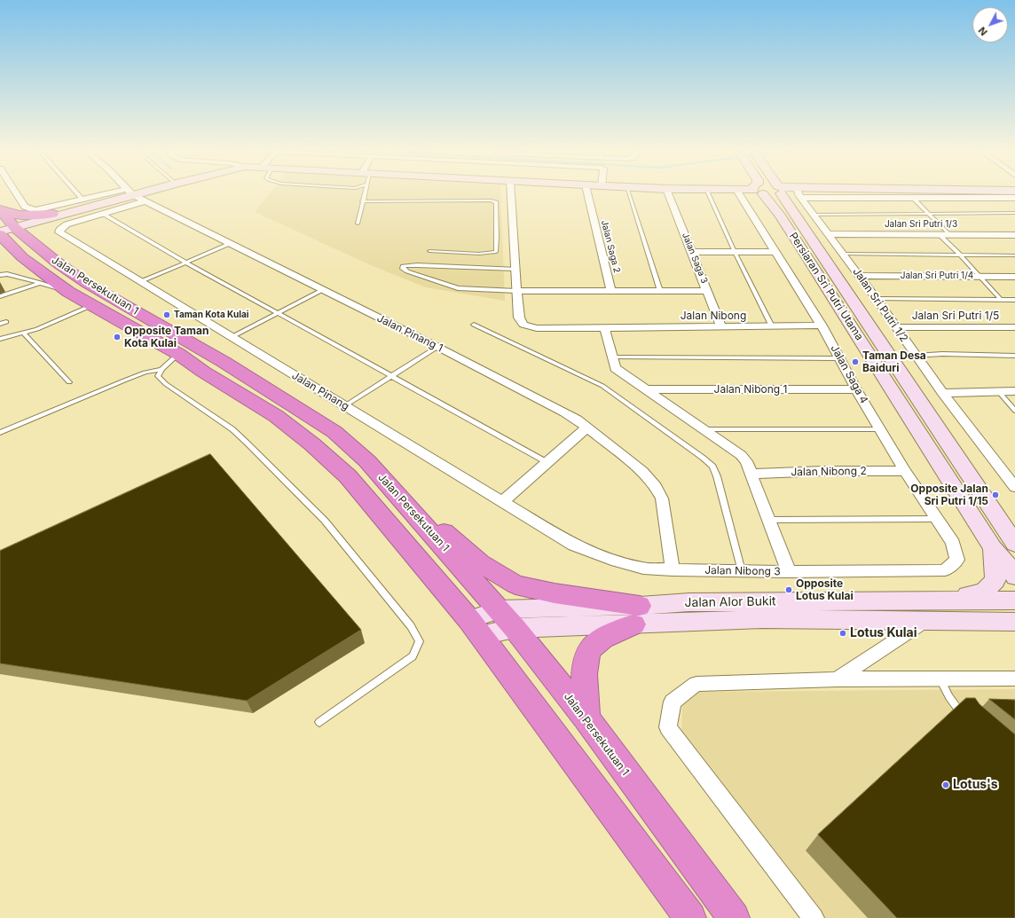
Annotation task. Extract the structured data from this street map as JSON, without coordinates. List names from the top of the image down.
{
  "streets": {
    "highway": ["Jalan Persekutuan 1"],
    "main road": ["Persiaran Sri Putri Utama", "Jalan Alor Bukit"],
    "street": [
      "Jalan Sri Putri 1/3",
      "Jalan Saga 2",
      "Jalan Saga 3",
      "Jalan Sri Putri 1/4",
      "Jalan Sri Putri 1/2",
      "Jalan Nibong",
      "Jalan Sri Putri 1/5",
      "Jalan Pinang 1",
      "Jalan Saga 4",
      "Jalan Nibong 1",
      "Jalan Pinang",
      "Jalan Nibong 2",
      "Jalan Nibong 3"
    ]
  },
  "crossings": [
    ["Jalan Sri Putri 1/3", "Jalan Sri Putri 1/2"],
    ["Jalan Saga 3", "Jalan Nibong"],
    ["Jalan Sri Putri 1/4", "Jalan Sri Putri 1/2"],
    ["Jalan Persekutuan 1", "Jalan Alor Bukit"],
    ["Jalan Sri Putri 1/2", "Jalan Sri Putri 1/5"],
    ["Jalan Nibong", "Jalan Saga 4"],
    ["Jalan Pinang 1", "Jalan Pinang"],
    ["Jalan Pinang 1", "Jalan Nibong 3"],
    ["Jalan Saga 4", "Jalan Nibong 1"],
    ["Jalan Saga 4", "Jalan Nibong 2"],
    ["Jalan Saga 4", "Jalan Nibong 3"],
    ["Jalan Pinang", "Jalan Nibong 3"]
  ],
  "places": [
    "Taman Kota Kulai",
    "Opposite Taman Kota Kulai",
    "Taman Desa Baiduri",
    "Opposite Jalan Sri Putri 1/15",
    "Opposite Lotus Kulai",
    "Lotus Kulai",
    "Lotus's"
  ],
  "north": "bottom left"
}
